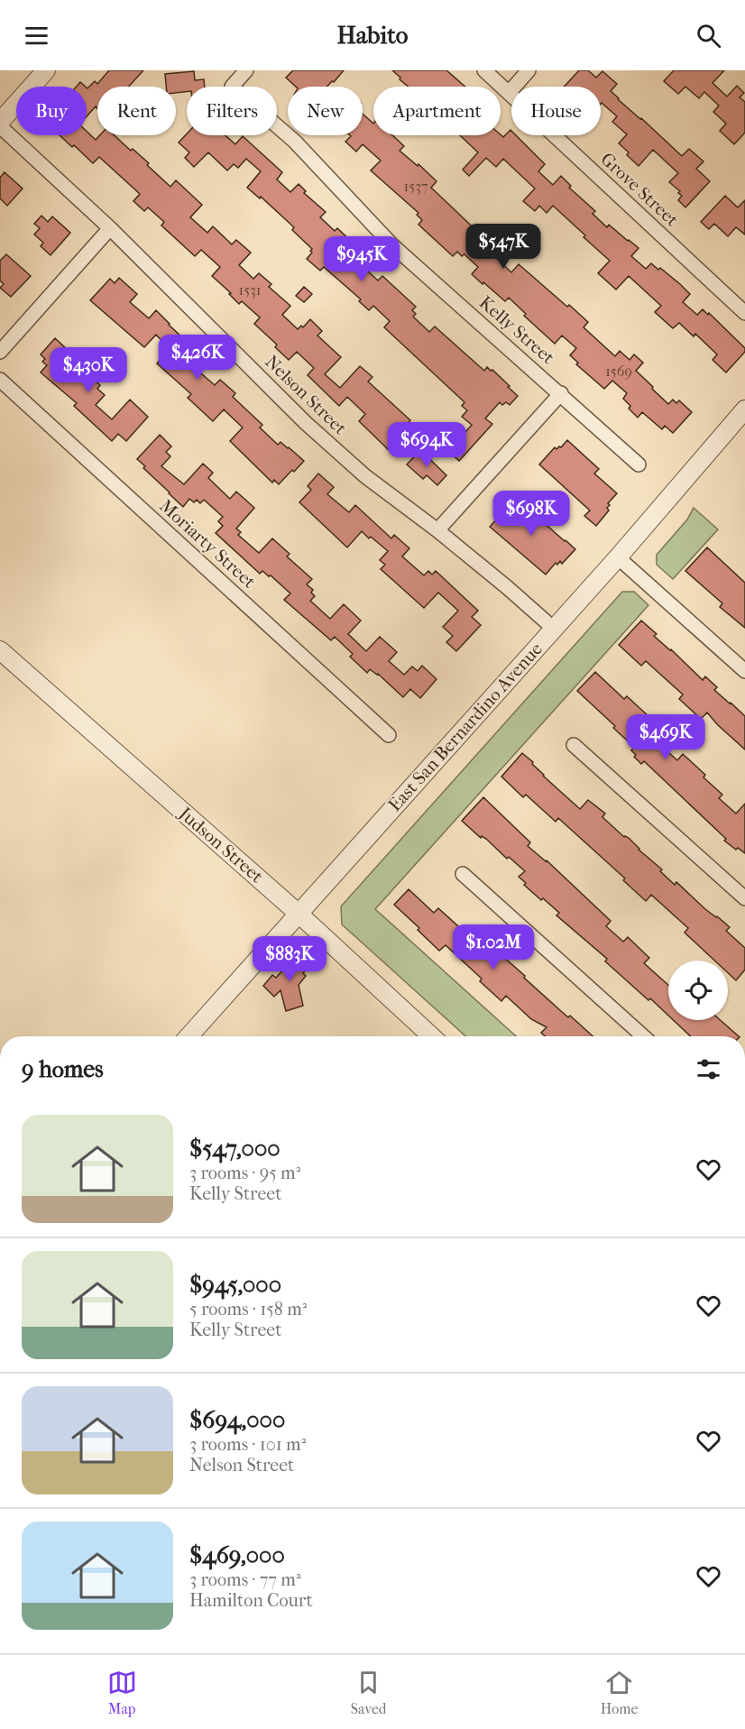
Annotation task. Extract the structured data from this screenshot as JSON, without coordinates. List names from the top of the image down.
{
  "streets": {
    "street": [
      "Grove Street",
      "Kelly Street",
      "Nelson Street",
      "Moriarty Street",
      "East San Bernardino Avenue",
      "Judson Street"
    ]
  },
  "crossings": [
    ["Nelson Street", "East San Bernardino Avenue"],
    ["East San Bernardino Avenue", "Judson Street"]
  ],
  "house_numbers": ["1537", "1531", "1569"],
  "page": {
    "header": "Habito",
    "chip": [
      "Buy",
      "Rent",
      "Filters",
      "New",
      "Apartment",
      "House"
    ],
    "price": [
      "$547K",
      "$945K",
      "$426K",
      "$430K",
      "$694K",
      "$698K",
      "$469K",
      "$1.02M",
      "$883K"
    ],
    "heading": "9 homes",
    "list": [
      {
        "name": "$547,000",
        "note": "3 rooms · 95 m² · Kelly Street"
      },
      {
        "name": "$945,000",
        "note": "5 rooms · 158 m² · Kelly Street"
      },
      {
        "name": "$694,000",
        "note": "3 rooms · 101 m² · Nelson Street"
      },
      {
        "name": "$469,000",
        "note": "3 rooms · 77 m² · Hamilton Court"
      }
    ],
    "tabs": ["Map", "Saved", "Home"]
  }
}
